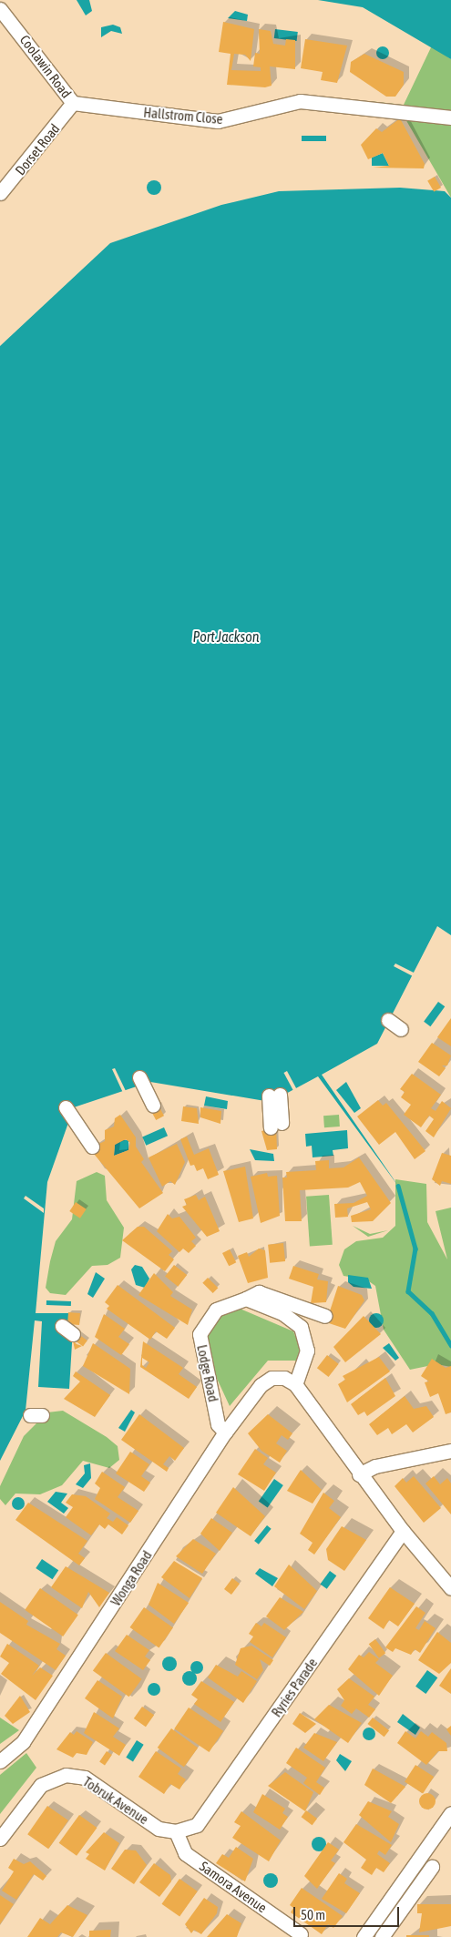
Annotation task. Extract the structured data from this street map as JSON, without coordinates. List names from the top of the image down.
{
  "streets": {
    "street": [
      "Coolawin Road",
      "Hallstrom Close",
      "Dorset Road",
      "Lodge Road",
      "Wonga Road",
      "Ryries Parade",
      "Tobruk Avenue",
      "Samora Avenue"
    ]
  },
  "crossings": [
    ["Coolawin Road", "Hallstrom Close"],
    ["Coolawin Road", "Dorset Road"],
    ["Hallstrom Close", "Dorset Road"],
    ["Lodge Road", "Wonga Road"],
    ["Ryries Parade", "Tobruk Avenue"],
    ["Ryries Parade", "Samora Avenue"],
    ["Tobruk Avenue", "Samora Avenue"]
  ],
  "water": ["Port Jackson"],
  "scale_bar": "50 m"
}
